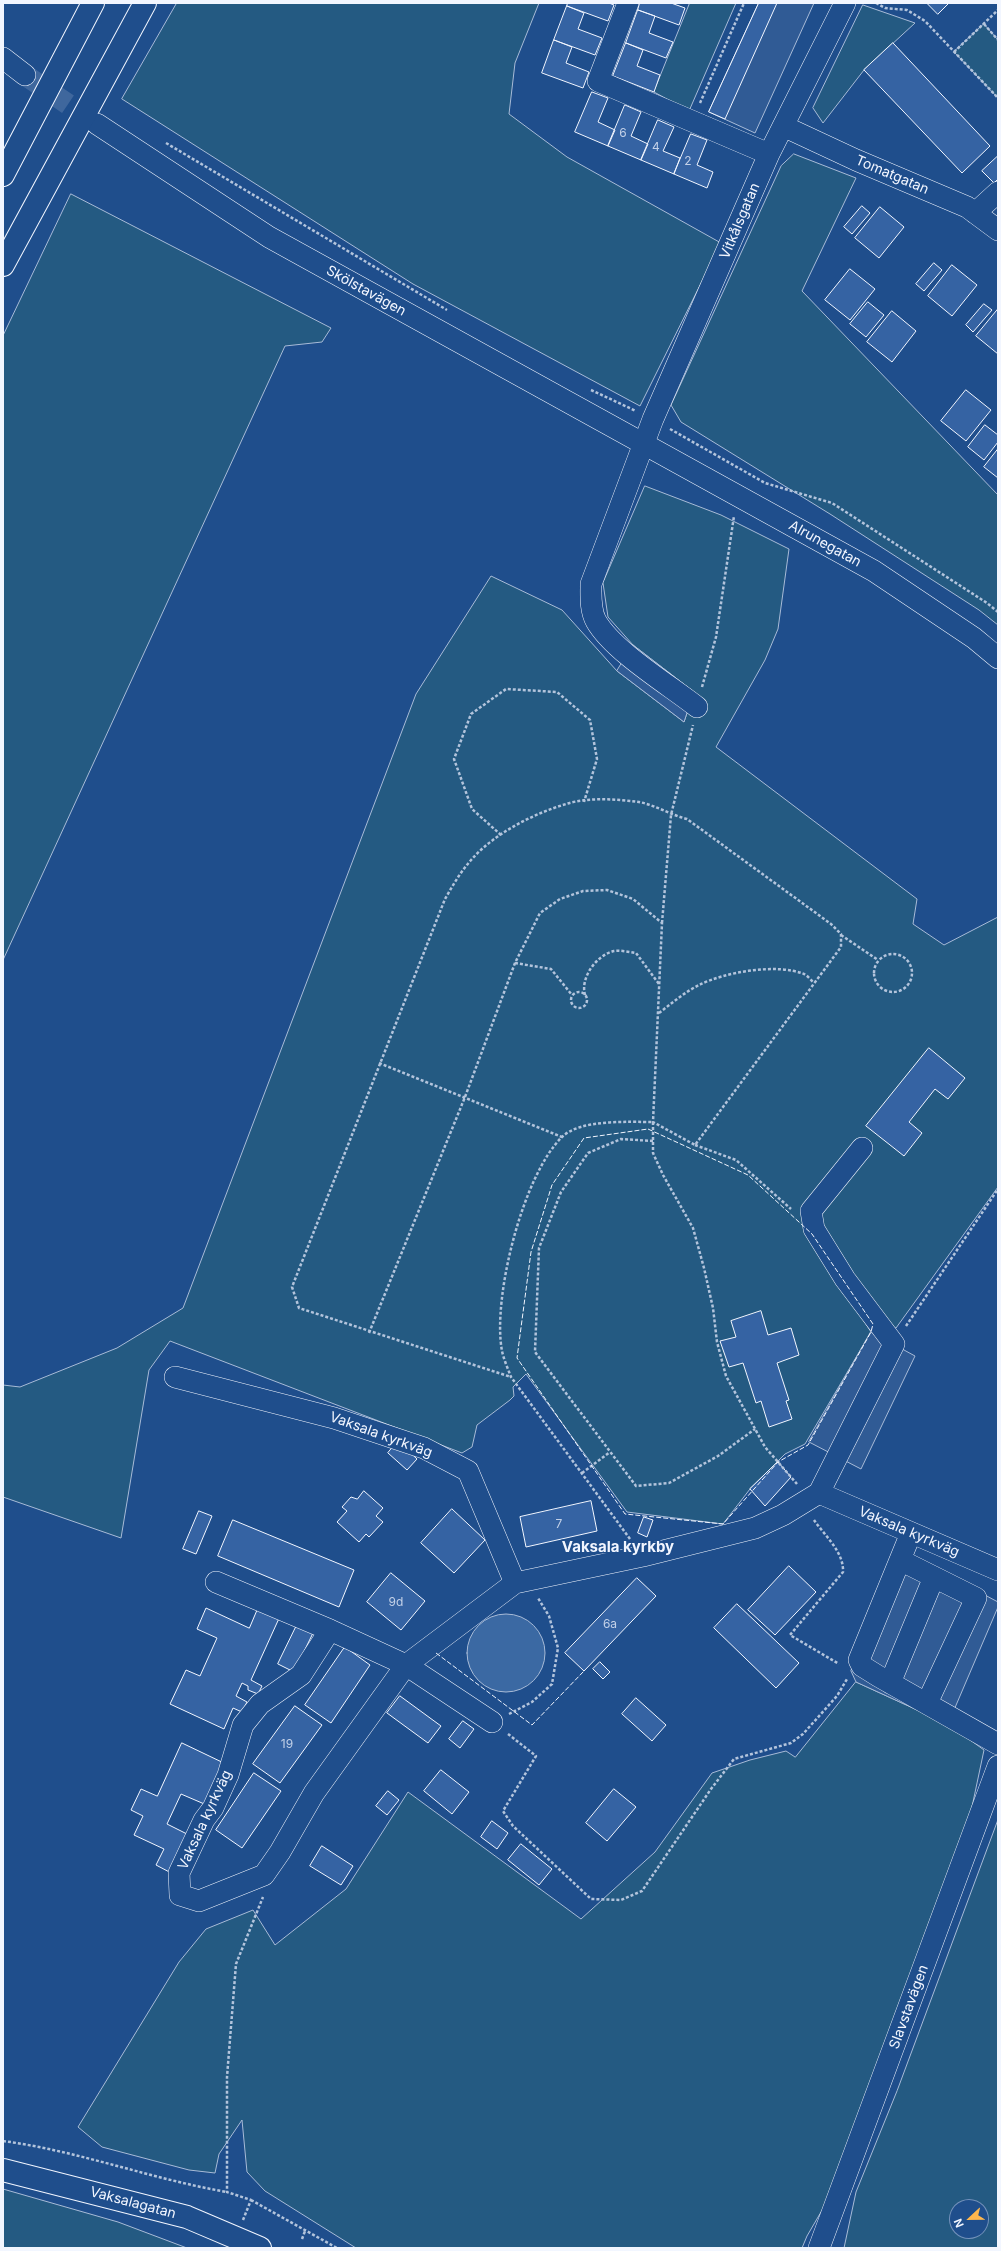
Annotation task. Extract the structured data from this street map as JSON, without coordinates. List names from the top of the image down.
{
  "streets": {
    "main road": ["Vaksalagatan"],
    "street": [
      "Tomatgatan",
      "Vitkålsgatan",
      "Skölstavägen",
      "Alrunegatan",
      "Vaksala kyrkväg",
      "Slavstavägen"
    ]
  },
  "crossings": [
    ["Tomatgatan", "Vitkålsgatan"],
    ["Vitkålsgatan", "Skölstavägen"],
    ["Vitkålsgatan", "Alrunegatan"],
    ["Skölstavägen", "Alrunegatan"]
  ],
  "districts": ["Vaksala kyrkby"],
  "house_numbers": [
    "6",
    "4",
    "2",
    "7",
    "9d",
    "6a",
    "19"
  ],
  "north": "left"
}
